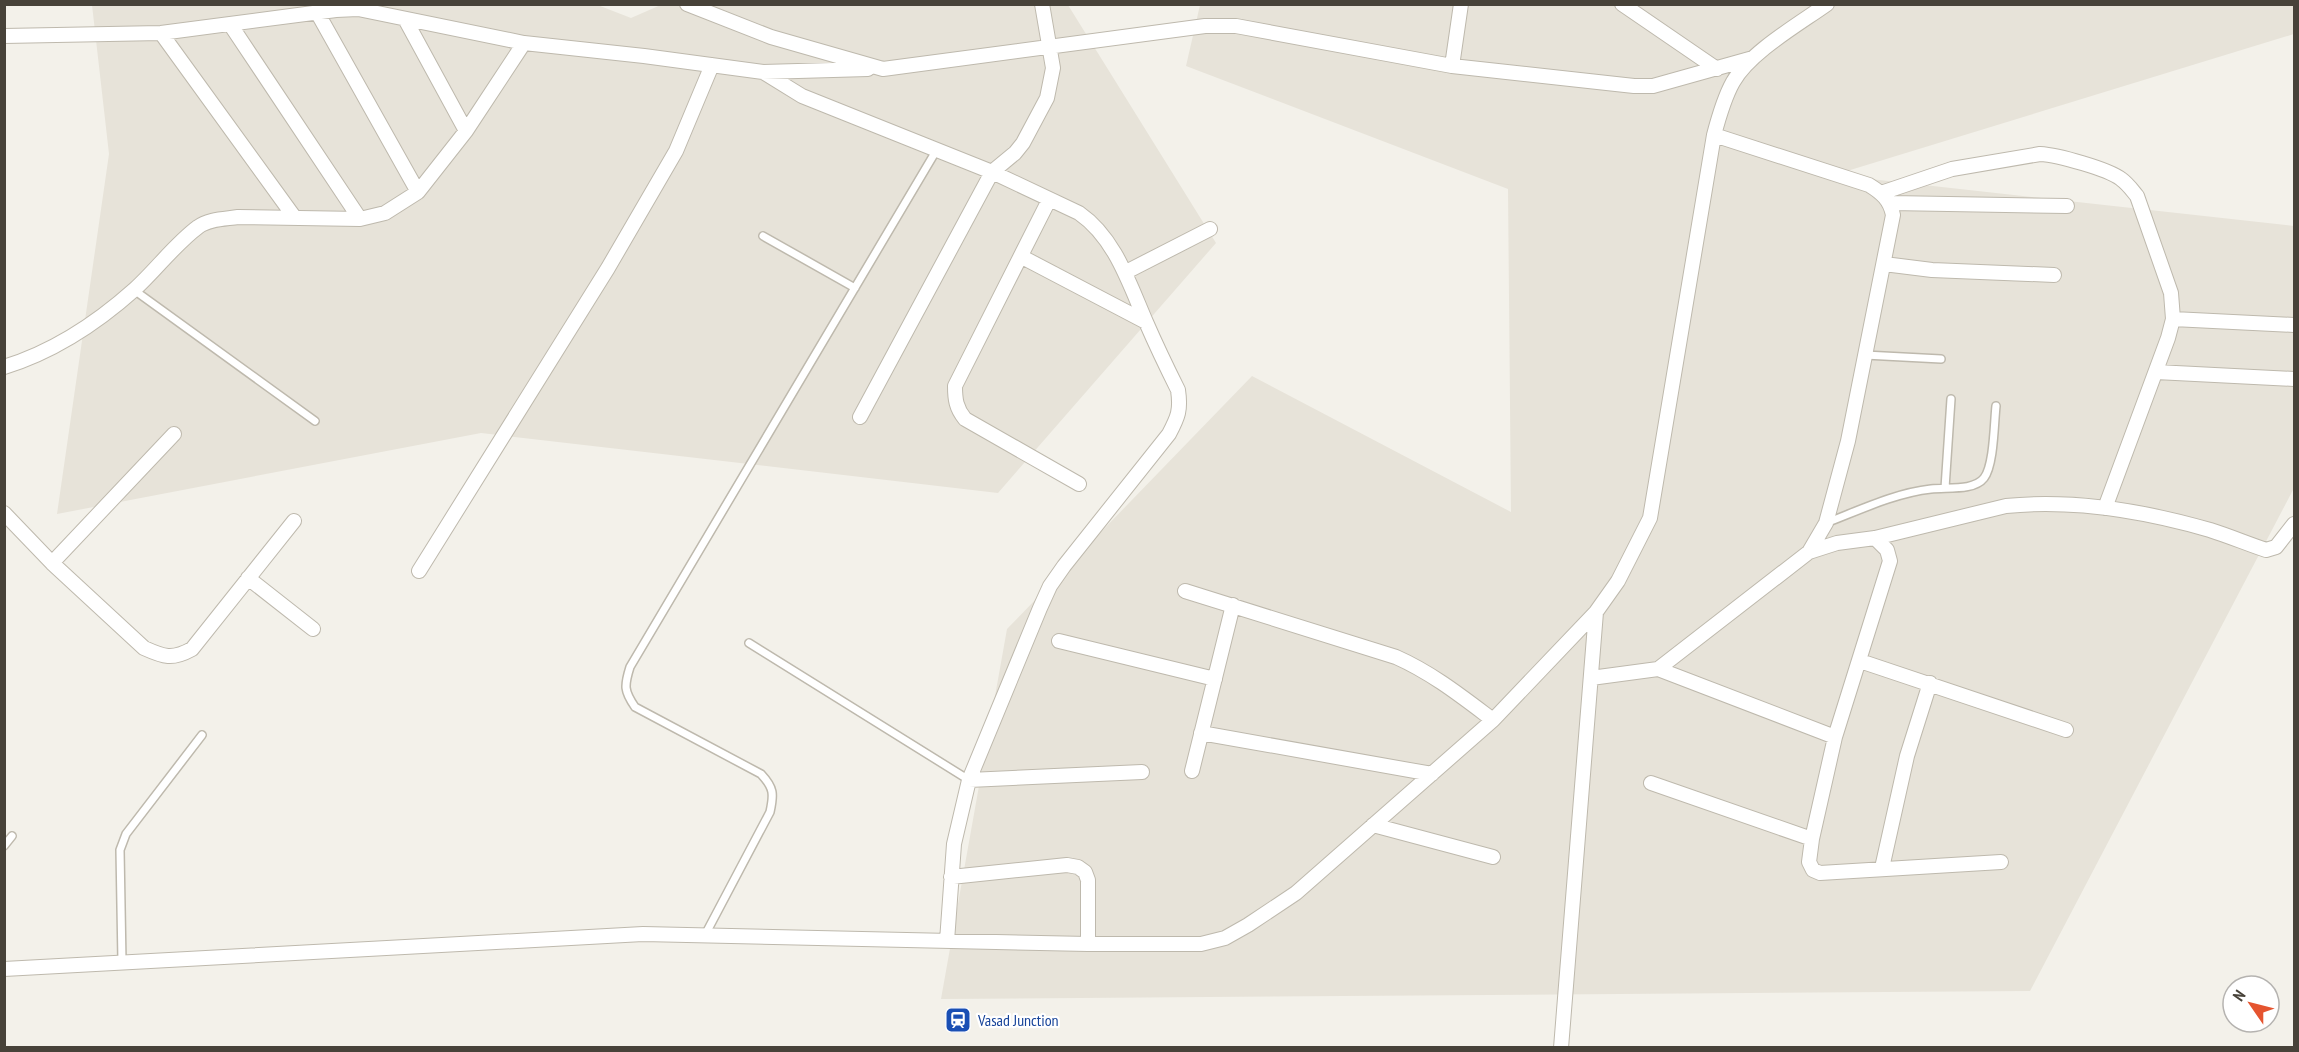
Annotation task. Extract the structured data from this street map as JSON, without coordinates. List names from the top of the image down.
{
  "places": {
    "station": ["Vasad Junction"]
  },
  "north": "top left"
}
